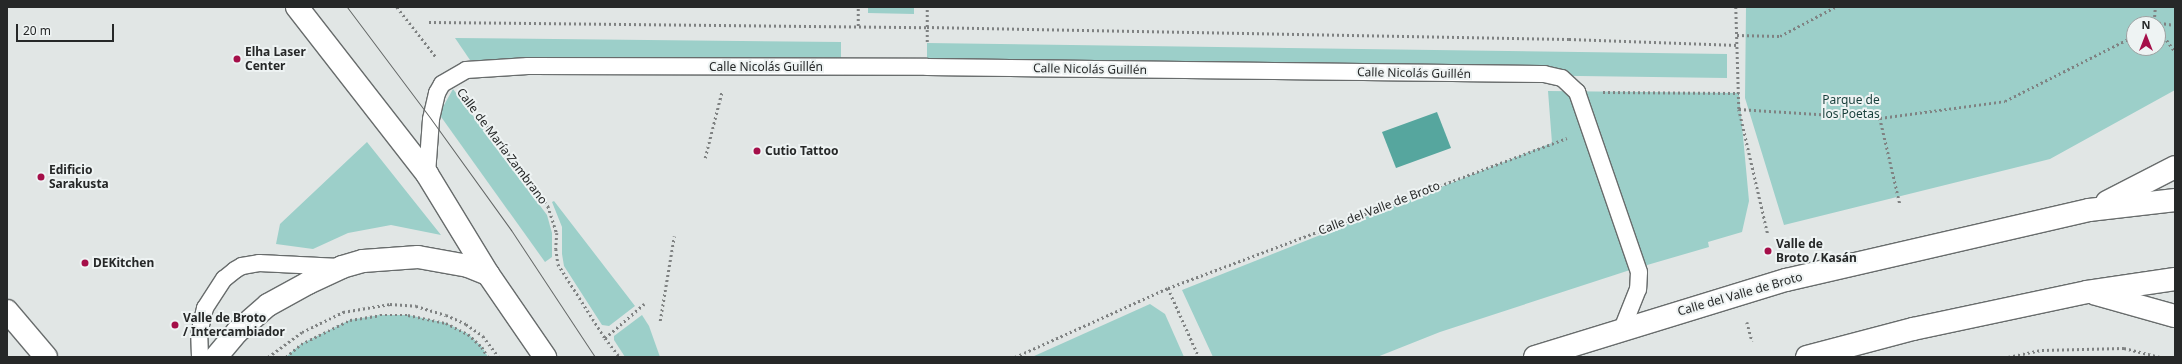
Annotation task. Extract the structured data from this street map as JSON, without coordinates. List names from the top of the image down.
{
  "streets": {
    "main road": ["Calle del Valle de Broto"],
    "lane": ["Calle Nicolás Guillén"],
    "path": ["Calle de María Zambrano"]
  },
  "crossings": [
    ["Calle Nicolás Guillén", "Calle de María Zambrano"],
    ["Calle Nicolás Guillén", "Calle del Valle de Broto"]
  ],
  "parks": ["Parque de los Poetas"],
  "places": [
    "Elha Laser Center",
    "Cutio Tattoo",
    "Edificio Sarakusta",
    "Valle de Broto / Kasán",
    "DEKitchen",
    "Valle de Broto / Intercambiador"
  ],
  "scale_bar": "20 m",
  "north": "top"
}
